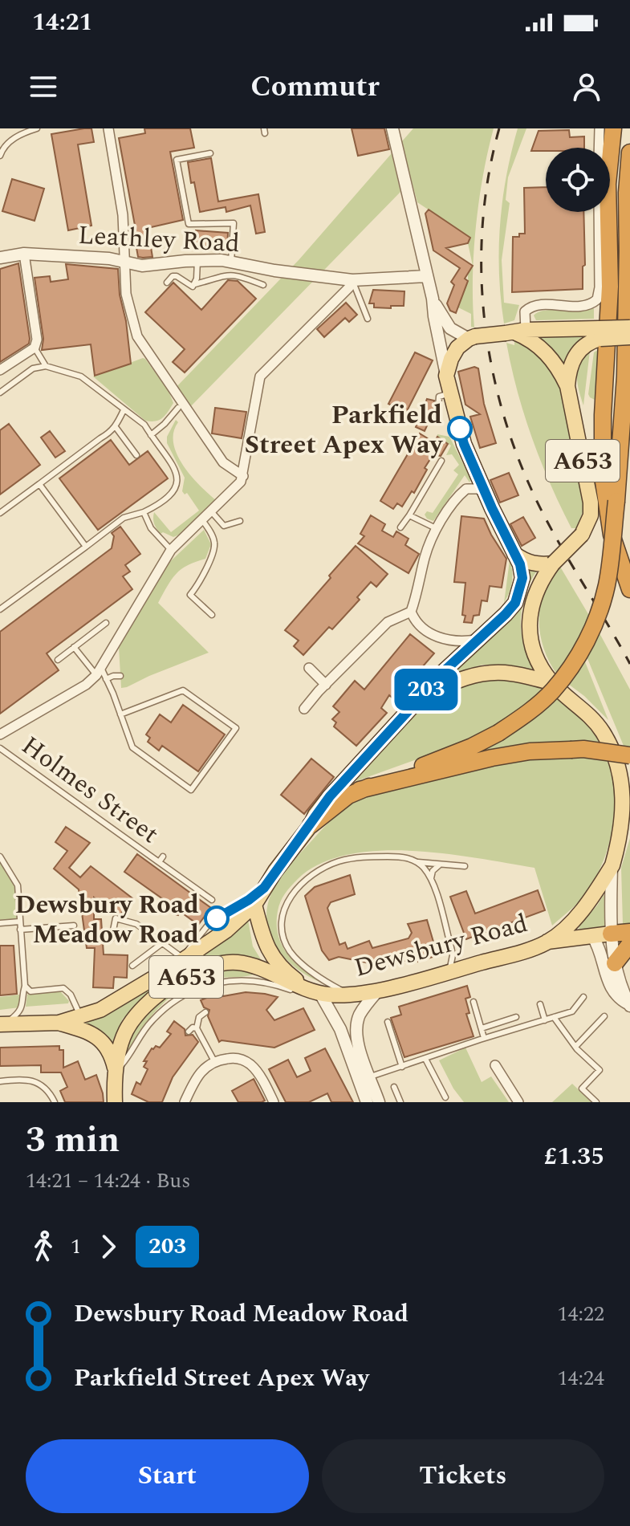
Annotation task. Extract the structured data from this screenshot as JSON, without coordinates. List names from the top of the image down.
{
  "streets": {
    "main road": ["A653", "Dewsbury Road"],
    "street": ["Leathley Road"],
    "lane": ["Holmes Street"]
  },
  "crossings": [
    ["A653", "Dewsbury Road"]
  ],
  "places": ["Parkfield Street Apex Way", "Dewsbury Road Meadow Road"],
  "lines": ["bus line 203"],
  "page": {
    "status": "14:21",
    "header": "Commutr",
    "on_map": "203",
    "heading": ["3 min", "14:21 – 14:24 · Bus", "£1.35"],
    "legs": ["1", "203"],
    "list": [
      {
        "name": "Dewsbury Road Meadow Road",
        "value": "14:22"
      },
      {
        "name": "Parkfield Street Apex Way",
        "value": "14:24"
      }
    ],
    "buttons": ["Start", "Tickets"]
  }
}
